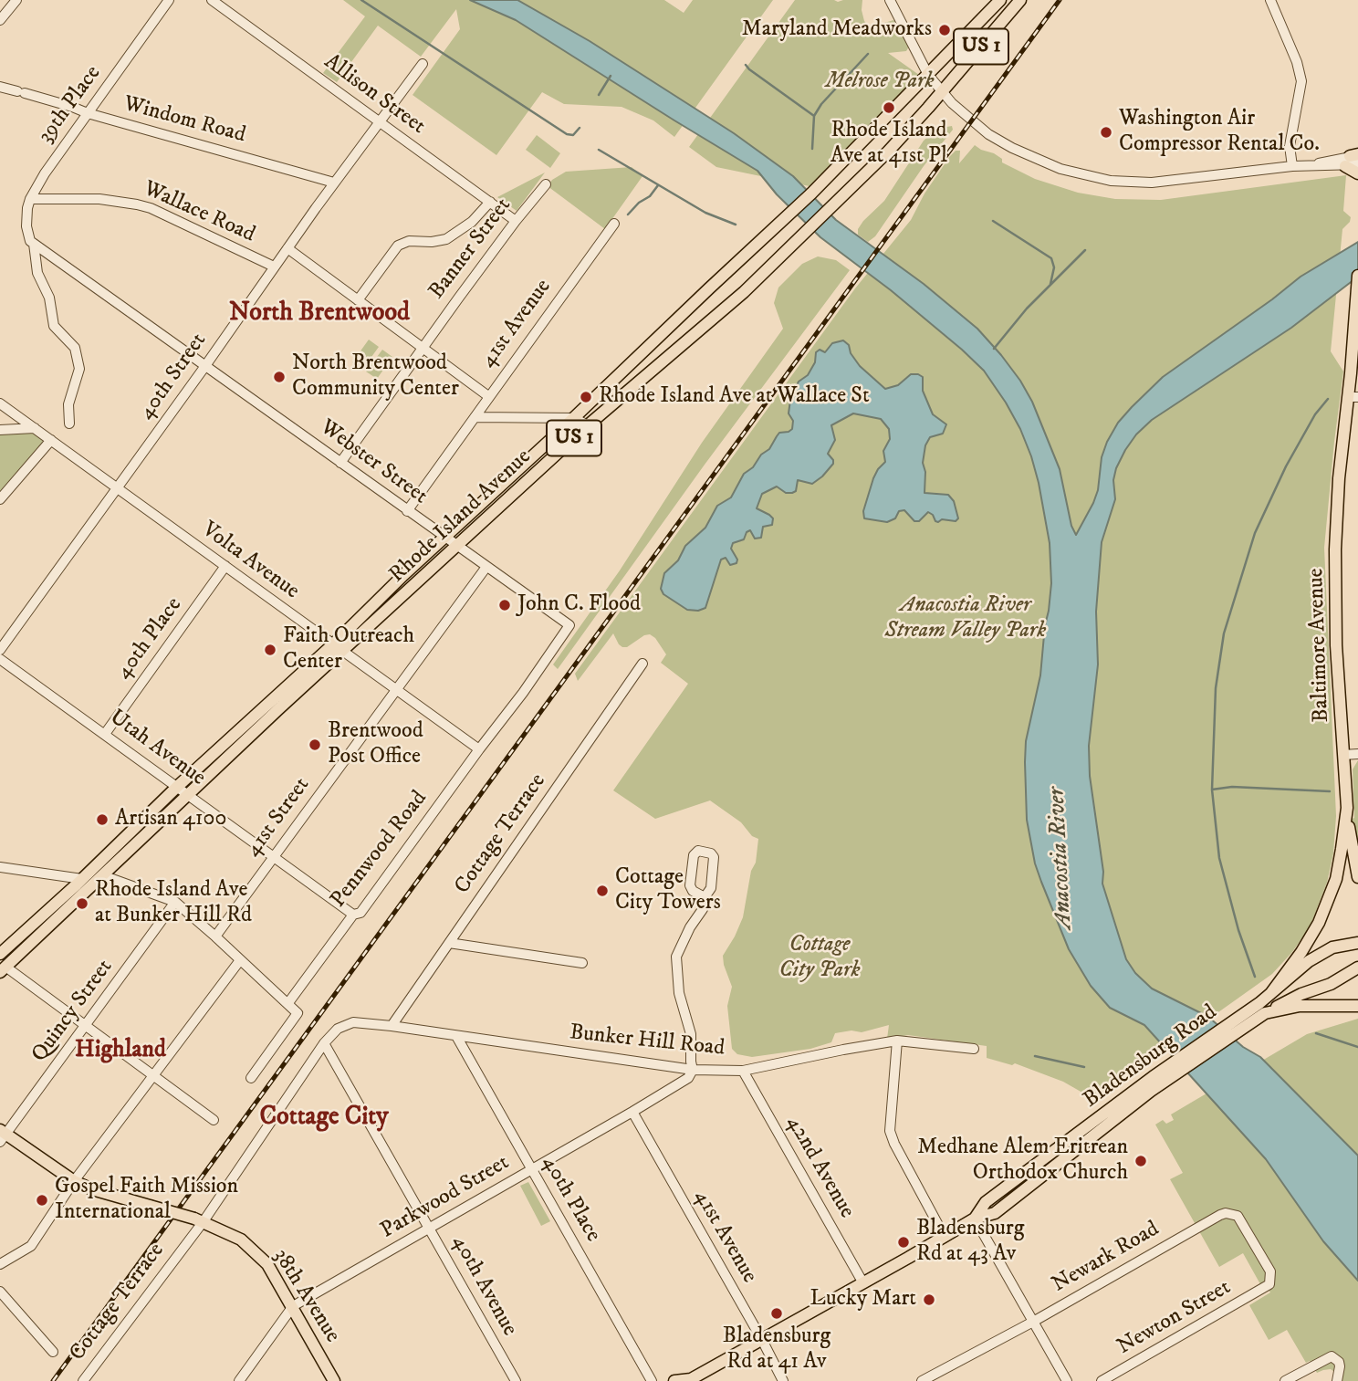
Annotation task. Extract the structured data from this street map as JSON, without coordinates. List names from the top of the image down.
{
  "streets": {
    "main road": [
      "US 1",
      "Rhode Island Avenue",
      "Baltimore Avenue",
      "Bladensburg Road",
      "38th Avenue"
    ],
    "street": [
      "Allison Street",
      "39th Place",
      "Windom Road",
      "Wallace Road",
      "Banner Street",
      "41st Avenue",
      "40th Street",
      "Webster Street",
      "Volta Avenue",
      "40th Place",
      "Utah Avenue",
      "41st Street",
      "Cottage Terrace",
      "Pennwood Road",
      "Quincy Street",
      "Bunker Hill Road",
      "42nd Avenue",
      "Parkwood Street",
      "Newark Road",
      "40th Avenue",
      "Newton Street"
    ]
  },
  "crossings": [
    ["Allison Street", "Banner Street"],
    ["Allison Street", "40th Street"],
    ["39th Place", "Windom Road"],
    ["39th Place", "Wallace Road"],
    ["39th Place", "Webster Street"],
    ["Windom Road", "40th Street"],
    ["Wallace Road", "40th Street"],
    ["Banner Street", "Webster Street"],
    ["41st Avenue", "Webster Street"],
    ["41st Avenue", "Bladensburg Road"],
    ["41st Avenue", "Parkwood Street"],
    ["40th Street", "Webster Street"],
    ["40th Street", "Volta Avenue"],
    ["Webster Street", "Rhode Island Avenue"],
    ["Webster Street", "41st Street"],
    ["Webster Street", "Pennwood Road"],
    ["Rhode Island Avenue", "Volta Avenue"],
    ["Rhode Island Avenue", "Utah Avenue"],
    ["Volta Avenue", "40th Place"],
    ["Volta Avenue", "41st Street"],
    ["Volta Avenue", "Pennwood Road"],
    ["40th Place", "Utah Avenue"],
    ["40th Place", "Bunker Hill Road"],
    ["40th Place", "Parkwood Street"],
    ["Baltimore Avenue", "Bladensburg Road"],
    ["Utah Avenue", "41st Street"],
    ["Utah Avenue", "Pennwood Road"],
    ["Cottage Terrace", "Bunker Hill Road"],
    ["Cottage Terrace", "40th Avenue"],
    ["Cottage Terrace", "38th Avenue"],
    ["Quincy Street", "38th Avenue"],
    ["Bunker Hill Road", "42nd Avenue"],
    ["Bunker Hill Road", "Parkwood Street"],
    ["Bladensburg Road", "42nd Avenue"],
    ["Parkwood Street", "40th Avenue"],
    ["Parkwood Street", "38th Avenue"],
    ["Newark Road", "Newton Street"]
  ],
  "districts": ["North Brentwood", "Highland", "Cottage City"],
  "water": ["Anacostia River"],
  "parks": ["Melrose Park", "Anacostia River Stream Valley Park", "Cottage City Park"],
  "places": [
    "Maryland Meadworks",
    "Rhode Island Ave at 41st Pl",
    "Washington Air Compressor Rental Co.",
    "North Brentwood Community Center",
    "Rhode Island Ave at Wallace St",
    "John C. Flood",
    "Faith Outreach Center",
    "Brentwood Post Office",
    "Artisan 4100",
    "Cottage City Towers",
    "Rhode Island Ave at Bunker Hill Rd",
    "Medhane Alem Eritrean Orthodox Church",
    "Gospel Faith Mission International",
    "Bladensburg Rd at 43 Av",
    "Lucky Mart",
    "Bladensburg Rd at 41 Av"
  ]
}
